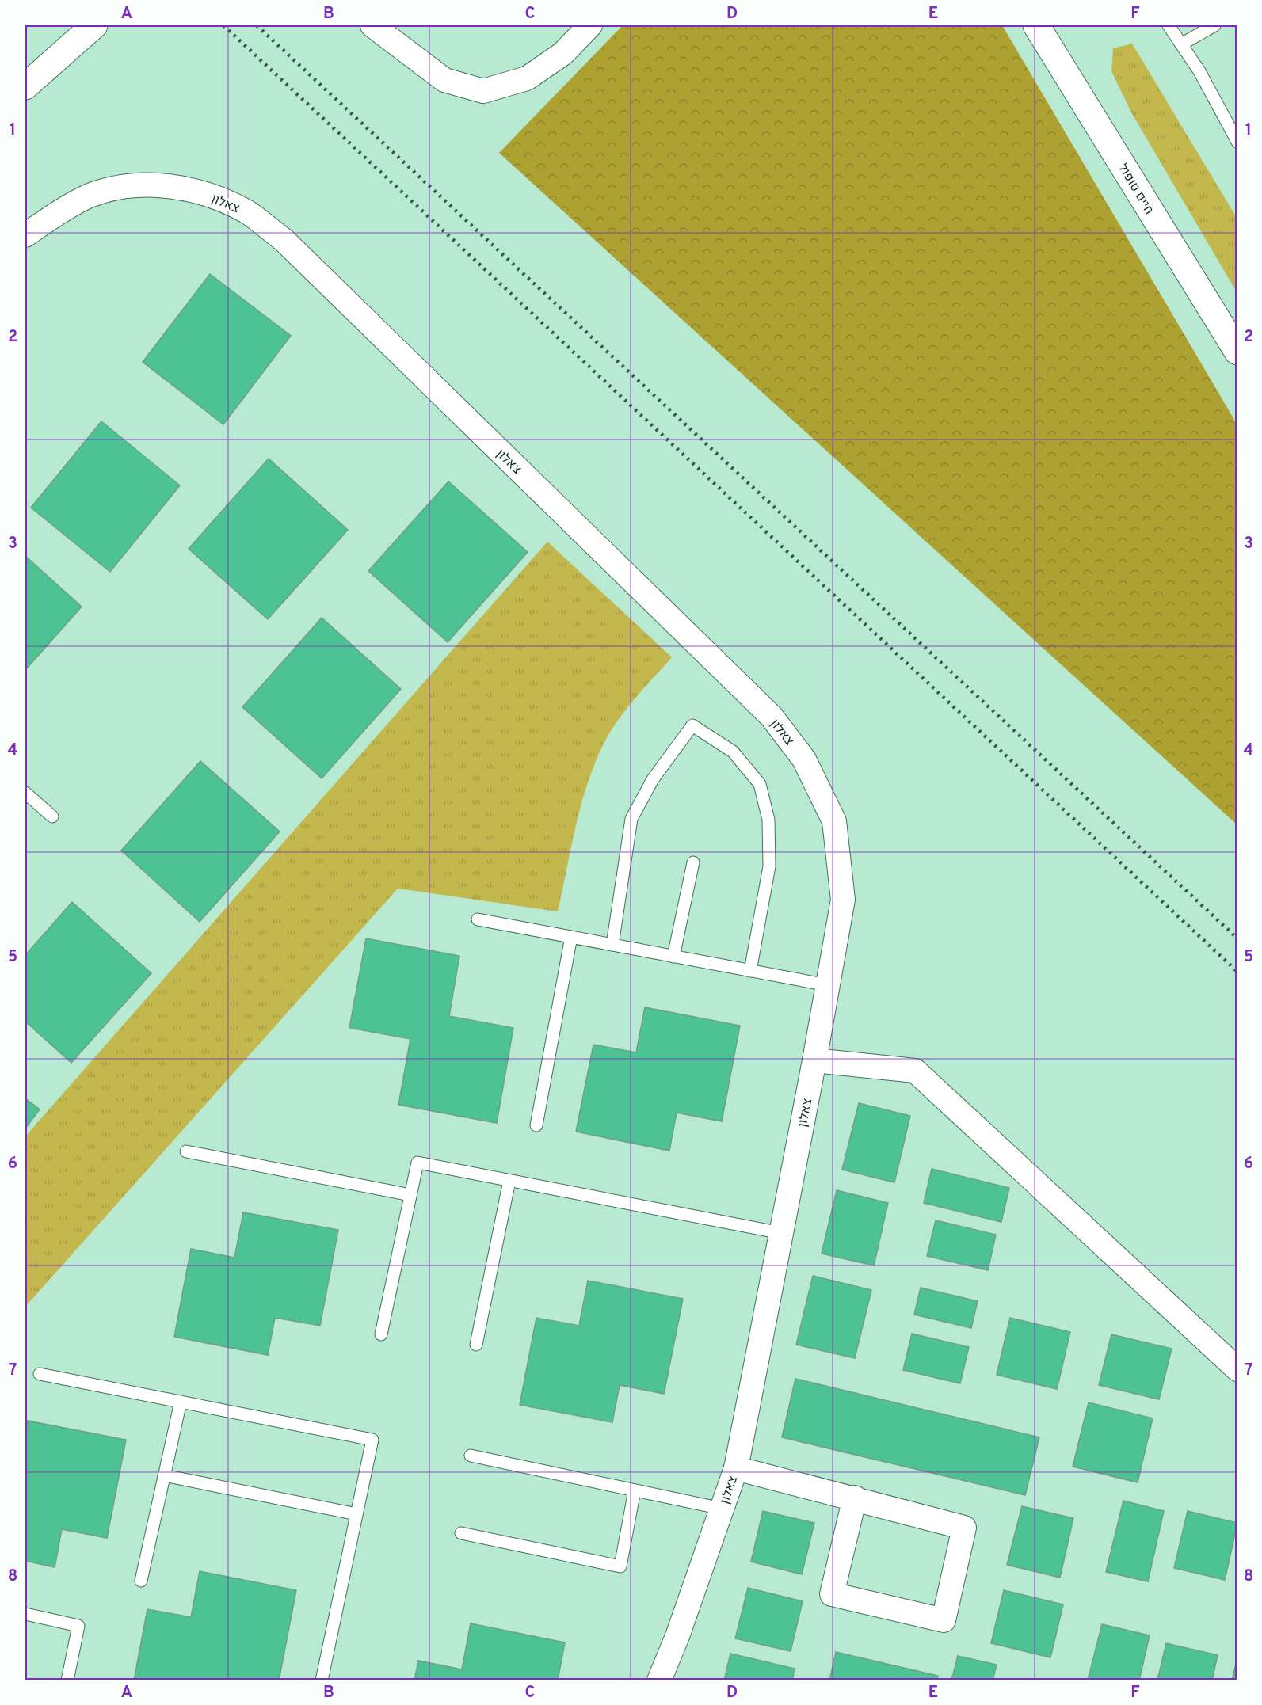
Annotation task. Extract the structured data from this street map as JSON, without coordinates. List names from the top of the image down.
{
  "streets": {
    "street": ["חיים טופול", "צאלון"]
  },
  "grid": {
    "columns": [
      "A",
      "B",
      "C",
      "D",
      "E",
      "F"
    ],
    "rows": [
      "1",
      "2",
      "3",
      "4",
      "5",
      "6",
      "7",
      "8"
    ]
  }
}
